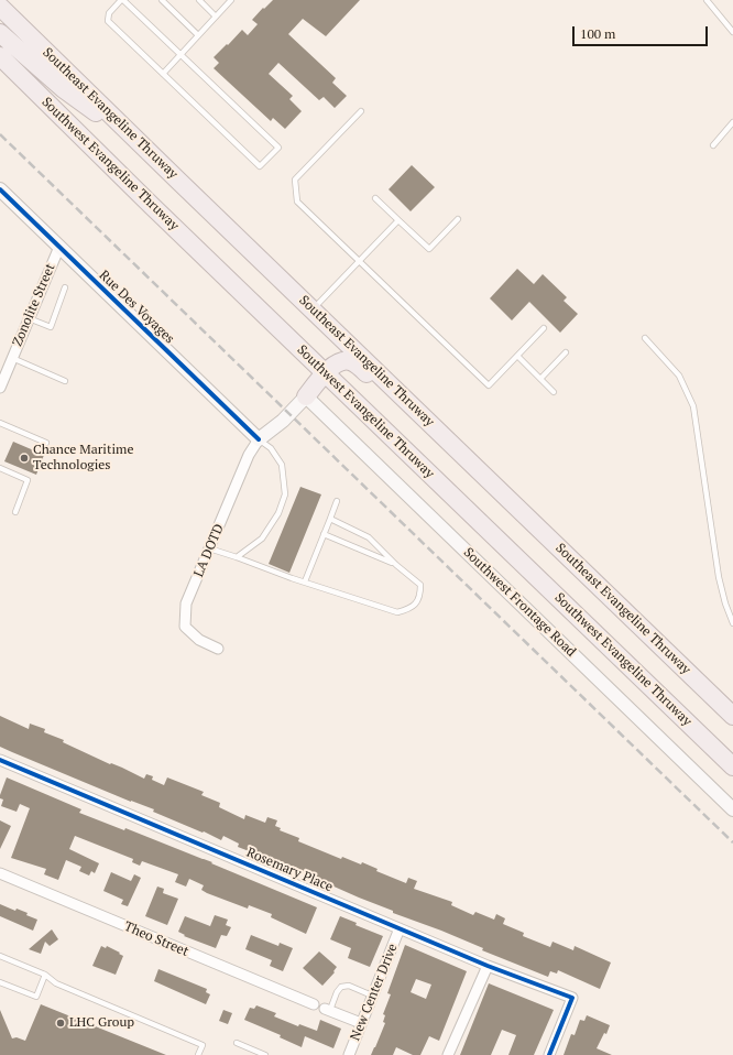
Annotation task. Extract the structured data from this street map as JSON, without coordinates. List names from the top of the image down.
{
  "streets": {
    "highway": ["Southeast Evangeline Thruway", "Southwest Evangeline Thruway"],
    "main road": ["Rue Des Voyages", "Southwest Frontage Road"],
    "street": [
      "Zonolite Street",
      "LA DOTD",
      "Rosemary Place",
      "Theo Street",
      "New Center Drive"
    ]
  },
  "crossings": [
    ["Zonolite Street", "Rue Des Voyages"],
    ["Rue Des Voyages", "LA DOTD"],
    ["Rosemary Place", "New Center Drive"]
  ],
  "places": ["Chance Maritime Technologies", "LHC Group"],
  "scale_bar": "100 m"
}
